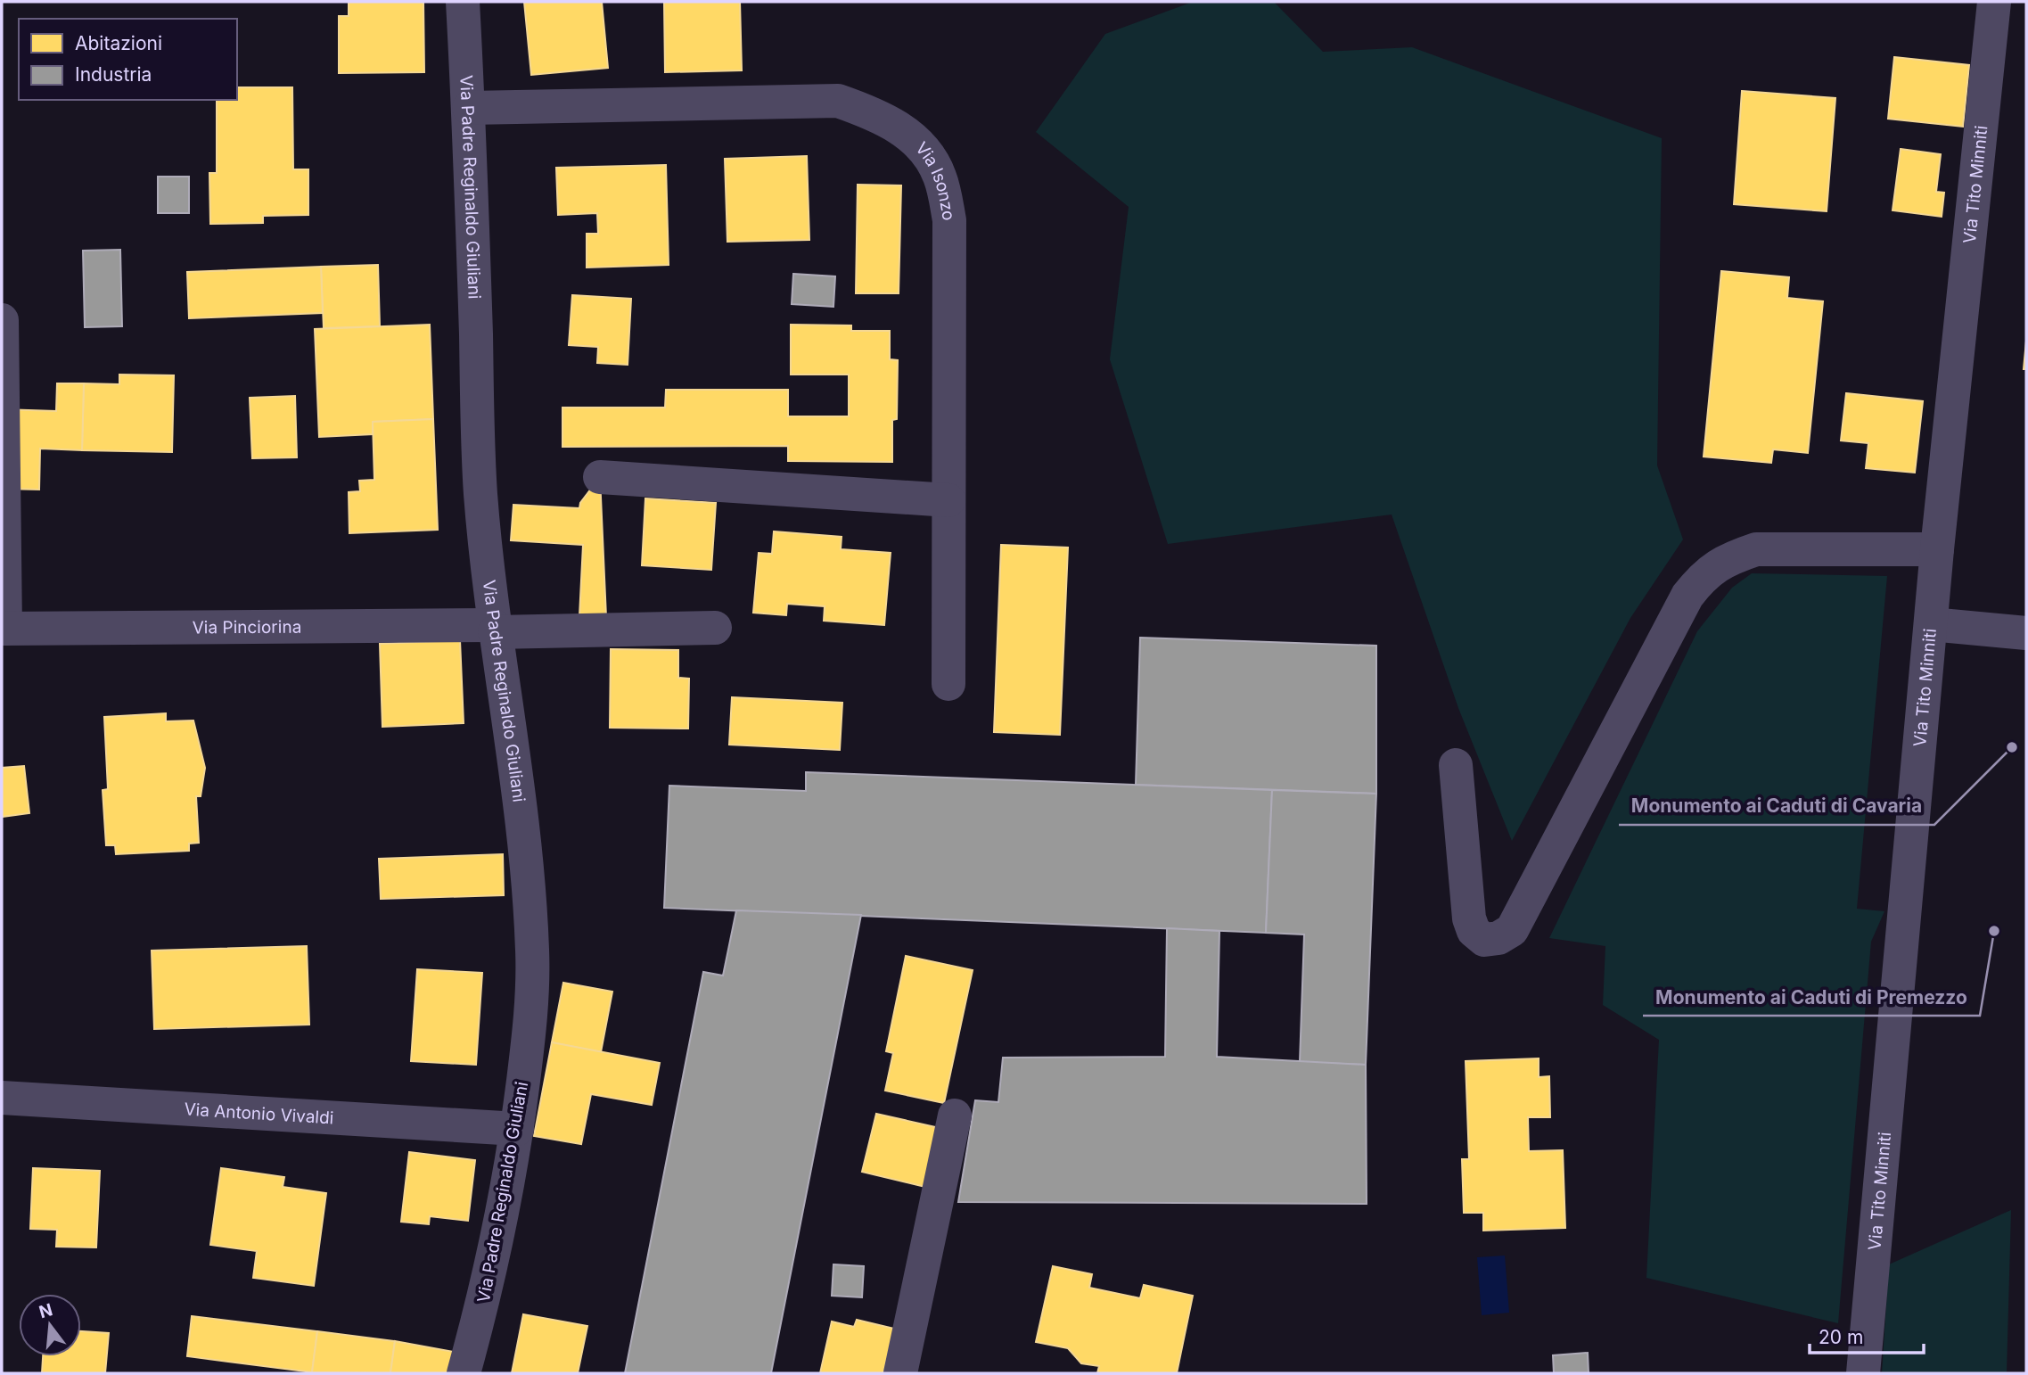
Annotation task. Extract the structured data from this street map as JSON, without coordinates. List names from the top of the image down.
{
  "streets": {
    "street": [
      "Via Isonzo",
      "Via Tito Minniti",
      "Via Padre Reginaldo Giuliani",
      "Via Pinciorina",
      "Via Antonio Vivaldi"
    ]
  },
  "crossings": [
    ["Via Isonzo", "Via Padre Reginaldo Giuliani"],
    ["Via Padre Reginaldo Giuliani", "Via Pinciorina"],
    ["Via Padre Reginaldo Giuliani", "Via Antonio Vivaldi"]
  ],
  "places": ["Monumento ai Caduti di Cavaria", "Monumento ai Caduti di Premezzo"],
  "legend": ["Abitazioni", "Industria"],
  "scale_bar": "20 m",
  "north": "top"
}
